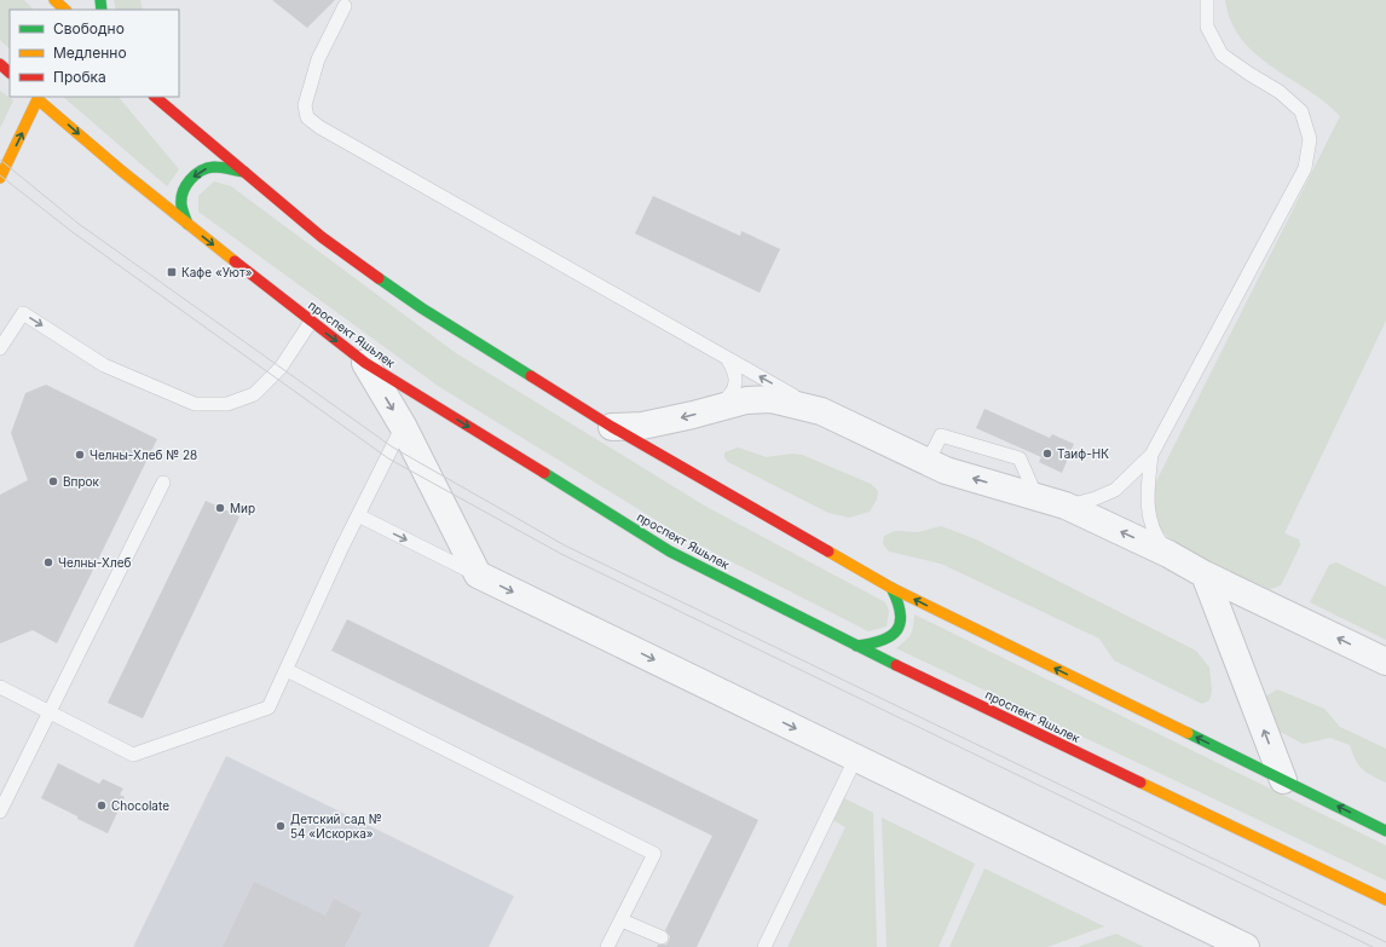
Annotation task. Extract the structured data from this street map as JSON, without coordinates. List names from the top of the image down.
{
  "streets": {
    "main road": ["проспект Яшьлек"]
  },
  "places": {
    "transit": ["Кафе «Уют»"],
    "other": [
      "Таиф-НК",
      "Челны-Хлеб № 28",
      "Впрок",
      "Мир",
      "Челны-Хлеб",
      "Chocolate",
      "Детский сад № 54 «Искорка»"
    ]
  },
  "legend": ["Свободно", "Медленно", "Пробка"]
}
